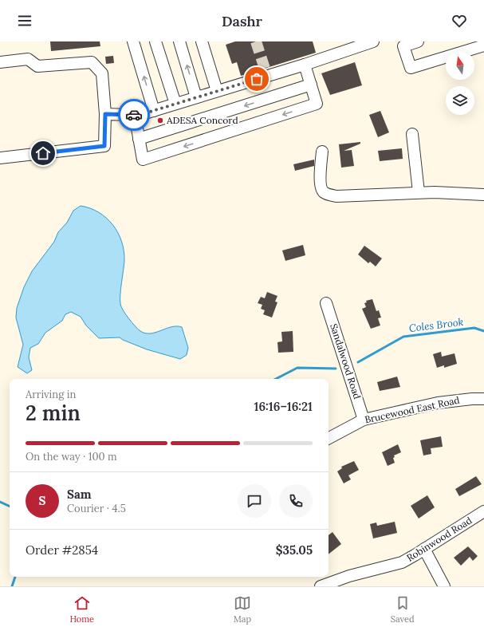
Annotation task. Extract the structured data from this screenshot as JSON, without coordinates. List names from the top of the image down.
{
  "streets": {
    "street": ["Sandalwood Road", "Brucewood East Road", "Robinwood Road"]
  },
  "crossings": [
    ["Sandalwood Road", "Brucewood East Road"]
  ],
  "water": ["Coles Brook"],
  "places": ["ADESA Concord"],
  "north": "top",
  "page": {
    "header": "Dashr",
    "heading": ["2 min", "Arriving in", "16:16–16:21"],
    "panel": [
      "Sam",
      "Courier · 4.5",
      "Order #2854",
      "$35.05"
    ],
    "bar": "On the way · 100 m",
    "round": "S",
    "tabs": ["Home", "Map", "Saved"]
  }
}
